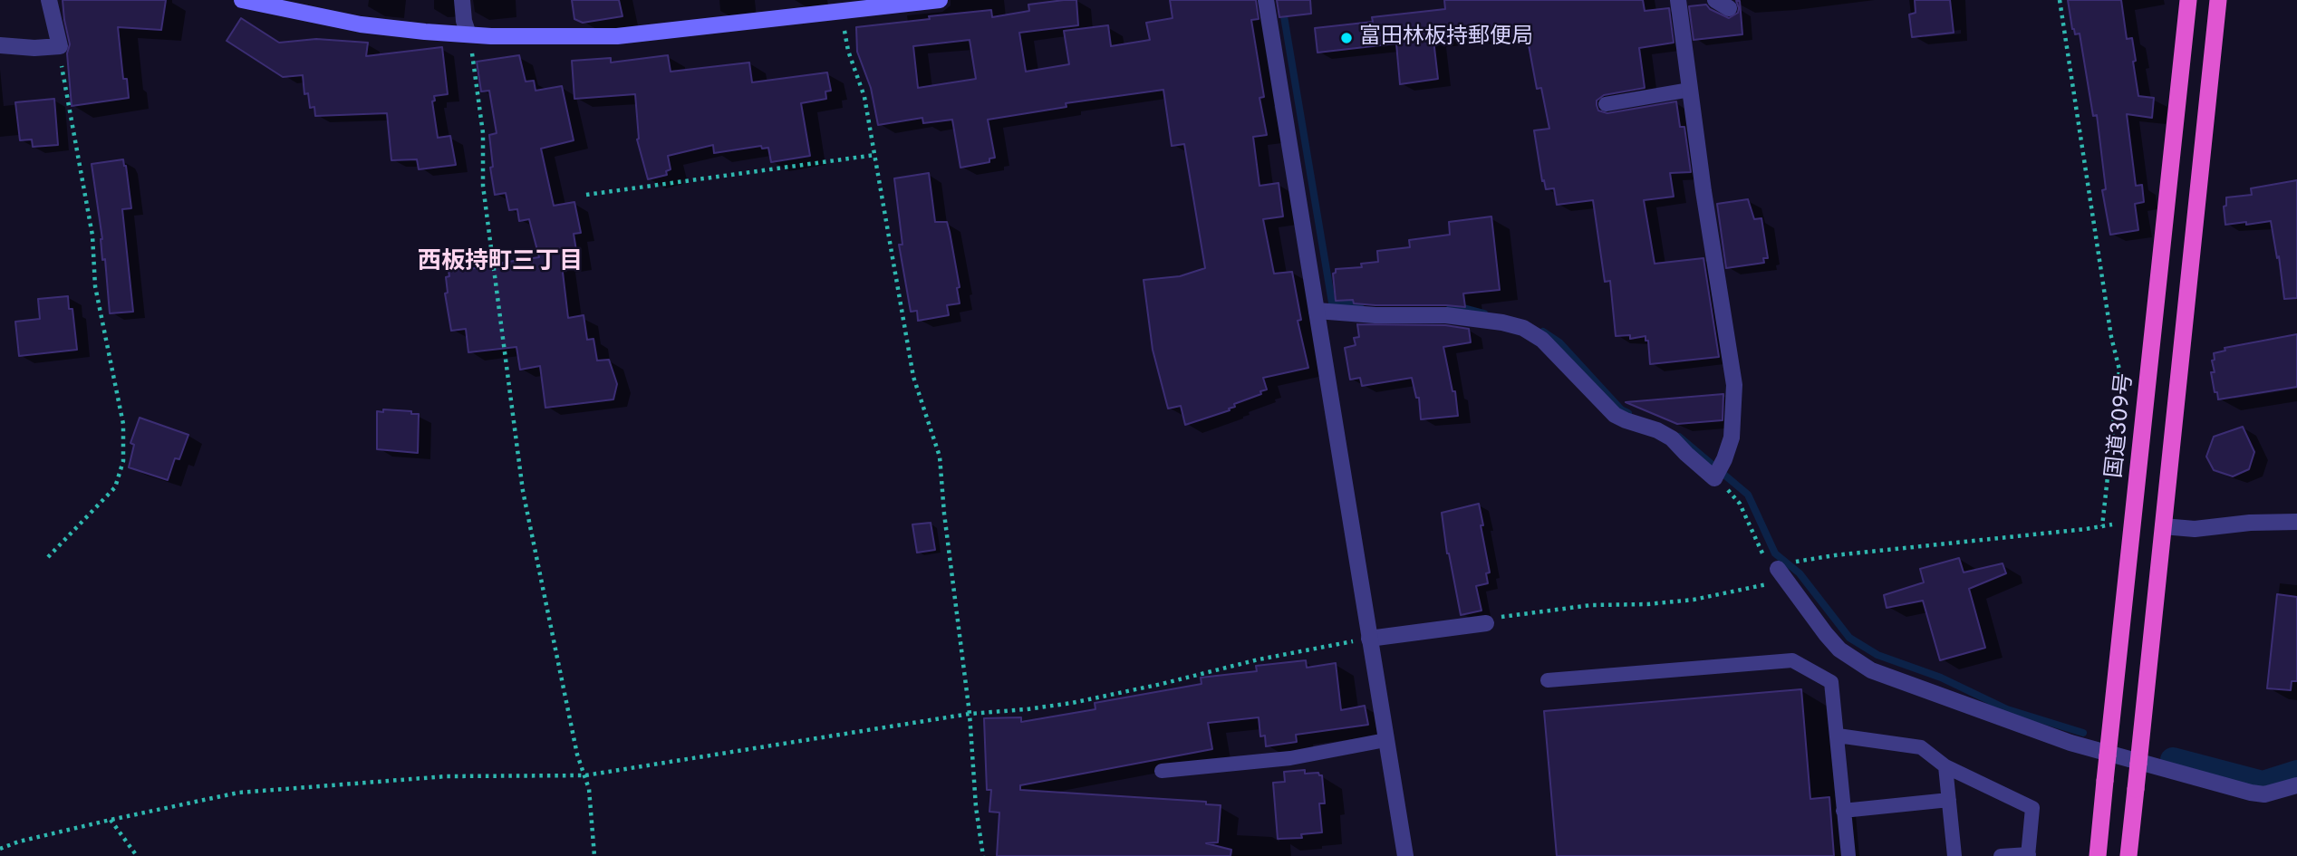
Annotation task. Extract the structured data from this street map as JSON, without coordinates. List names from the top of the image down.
{
  "streets": {
    "highway": ["国道309号"]
  },
  "districts": ["西板持町三丁目"],
  "places": ["富田林板持郵便局"]
}
